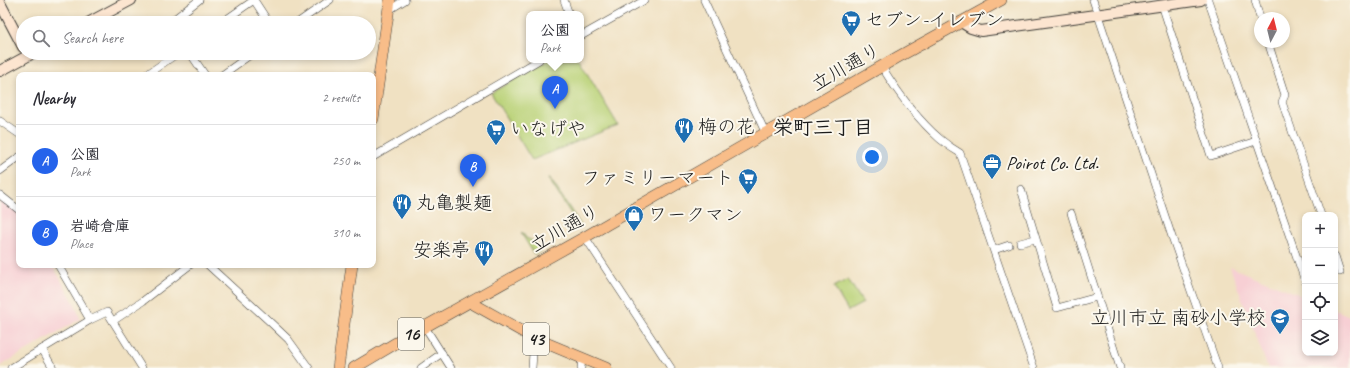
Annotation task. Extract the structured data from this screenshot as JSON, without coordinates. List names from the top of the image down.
{
  "streets": {
    "main road": ["立川通り", "16", "43"]
  },
  "crossings": [
    ["立川通り", "43"]
  ],
  "districts": ["栄町三丁目"],
  "places": {
    "supermarket": ["セブン-イレブン", "いなげや", "ファミリーマート"],
    "restaurant": ["梅の花", "丸亀製麺", "安楽亭"],
    "office": ["Poirot Co. Ltd."],
    "shop": ["ワークマン"],
    "school or university": ["立川市立 南砂小学校"]
  },
  "north": "top",
  "page": {
    "popup": ["公園", "Park"],
    "search": "Search here",
    "heading": ["Nearby", "2 results"],
    "pins": ["A", "B"],
    "list": [
      {
        "mark": "A",
        "name": "公園",
        "note": "Park",
        "value": "250 m"
      },
      {
        "mark": "B",
        "name": "岩崎倉庫",
        "note": "Place",
        "value": "310 m"
      }
    ],
    "map_buttons": ["+", "−"]
  }
}
